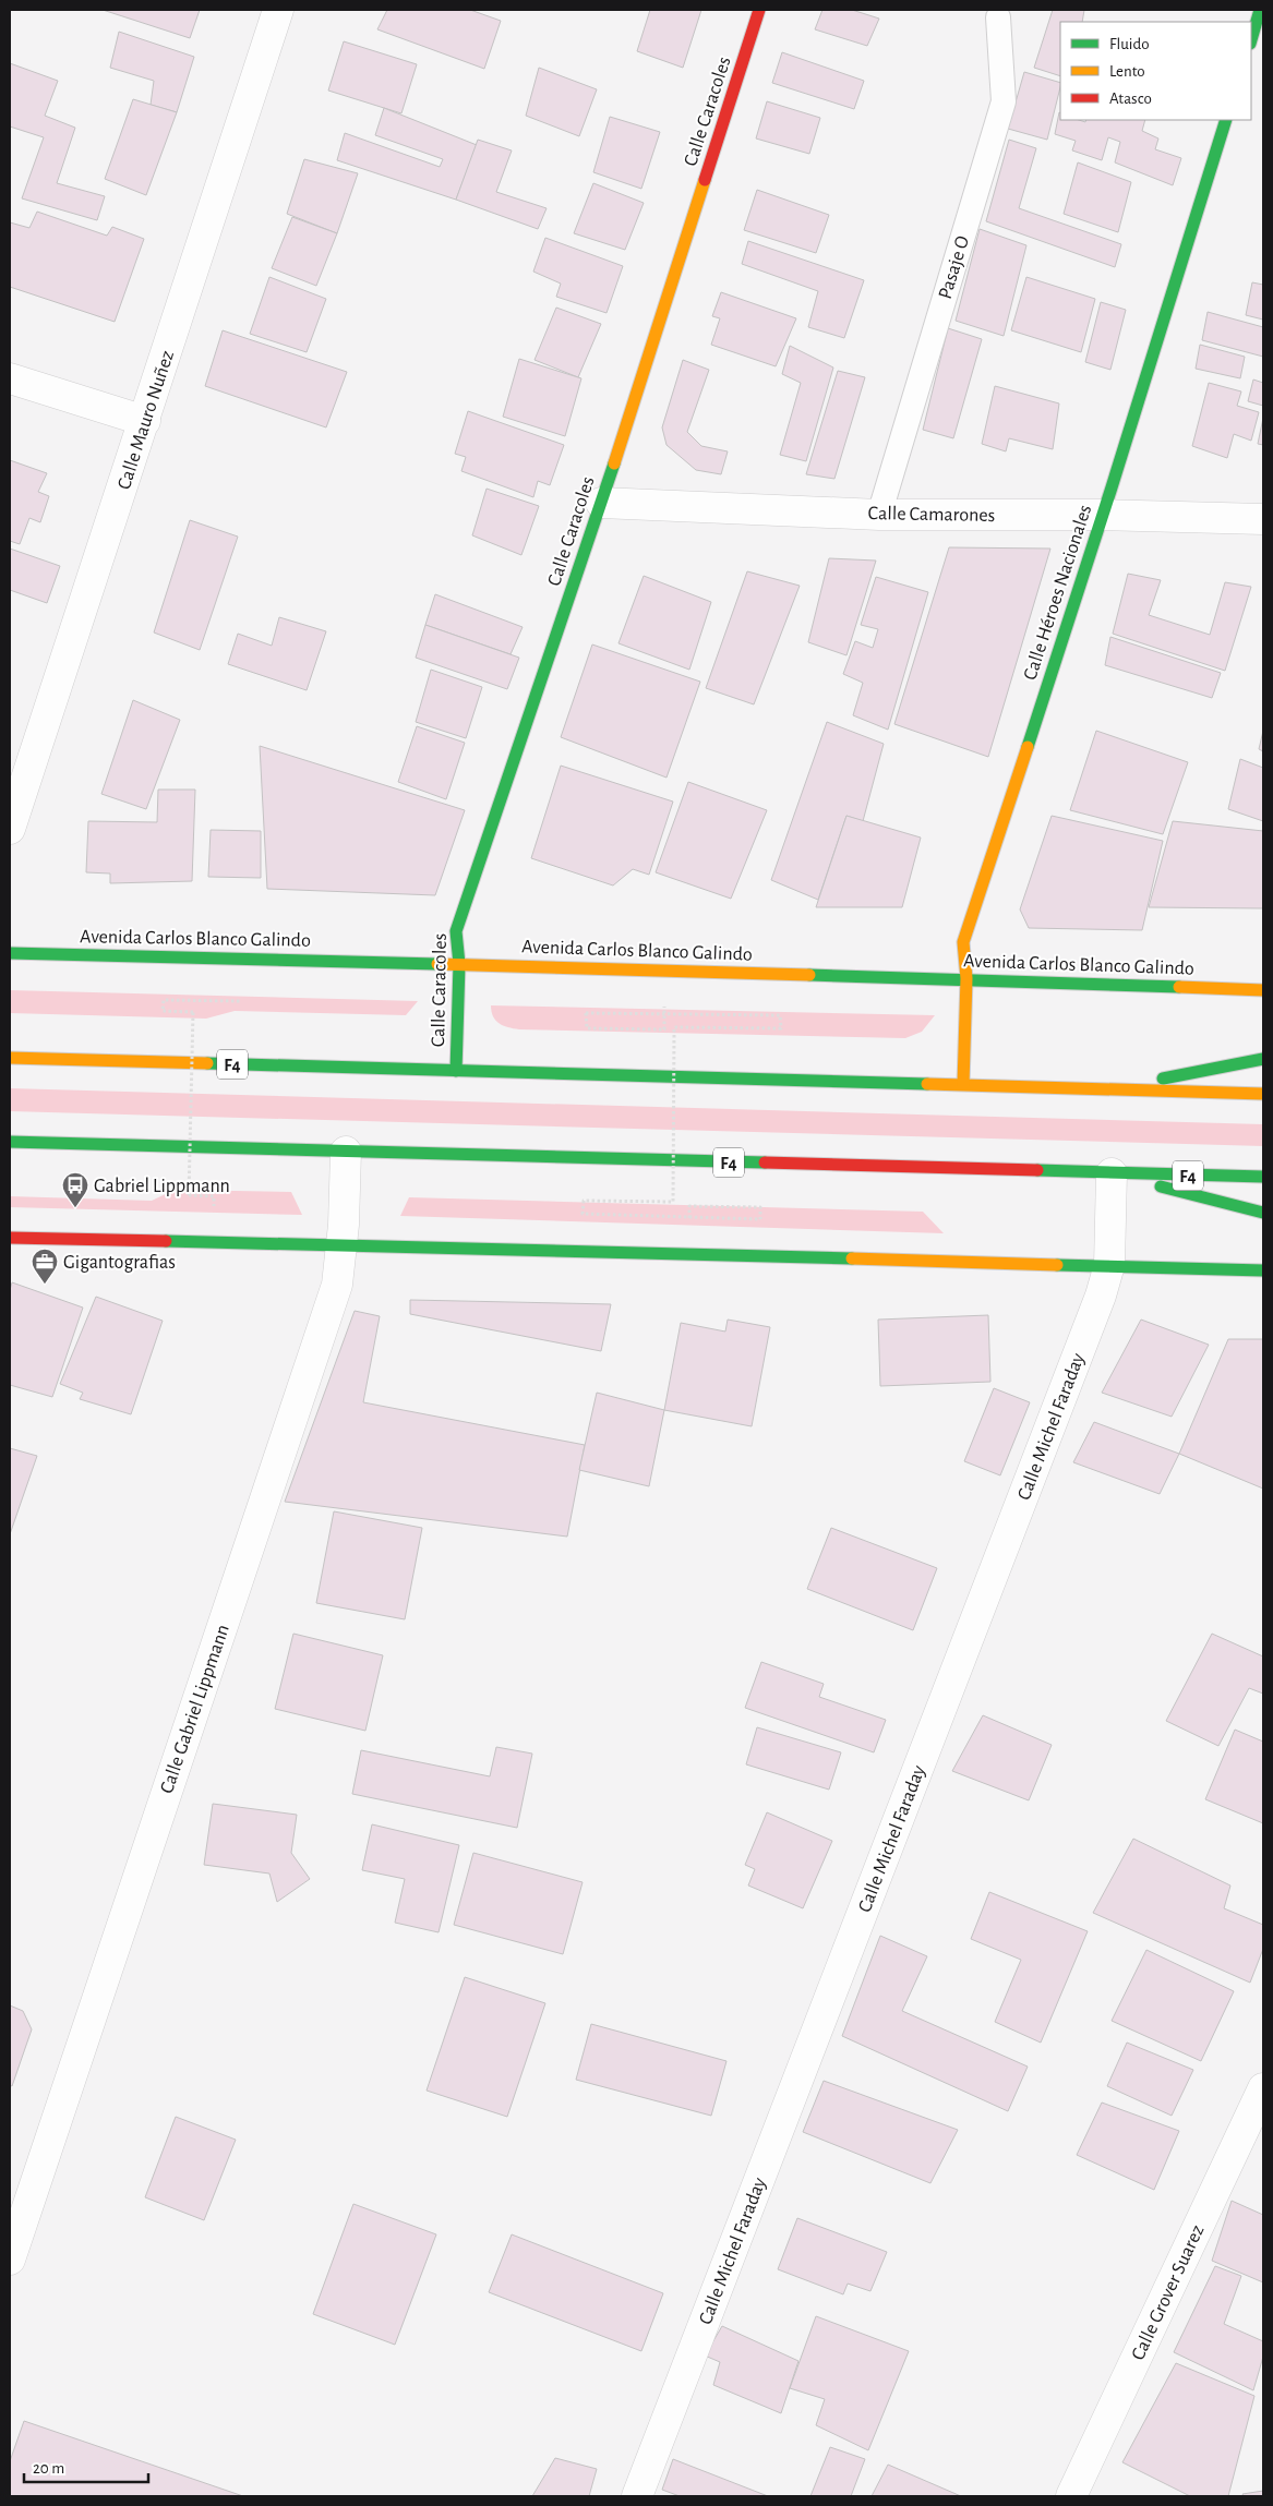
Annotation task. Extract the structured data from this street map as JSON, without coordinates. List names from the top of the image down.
{
  "streets": {
    "main road": [
      "Calle Caracoles",
      "Calle Héroes Nacionales",
      "Avenida Carlos Blanco Galindo",
      "F4"
    ],
    "street": [
      "Calle Mauro Nuñez",
      "Calle Camarones",
      "Calle Michel Faraday",
      "Calle Gabriel Lippmann",
      "Calle Grover Suarez"
    ],
    "lane": ["Pasaje O"]
  },
  "crossings": [
    ["Calle Caracoles", "Calle Camarones"],
    ["Calle Caracoles", "Avenida Carlos Blanco Galindo"],
    ["Calle Caracoles", "F4"],
    ["Pasaje O", "Calle Camarones"],
    ["Calle Camarones", "Calle Héroes Nacionales"],
    ["Calle Héroes Nacionales", "Avenida Carlos Blanco Galindo"],
    ["Calle Héroes Nacionales", "F4"],
    ["F4", "Calle Michel Faraday"],
    ["F4", "Calle Gabriel Lippmann"]
  ],
  "places": {
    "bus stop": ["Gabriel Lippmann"],
    "office": ["Gigantografias"]
  },
  "legend": ["Fluido", "Lento", "Atasco"],
  "scale_bar": "20 m"
}
